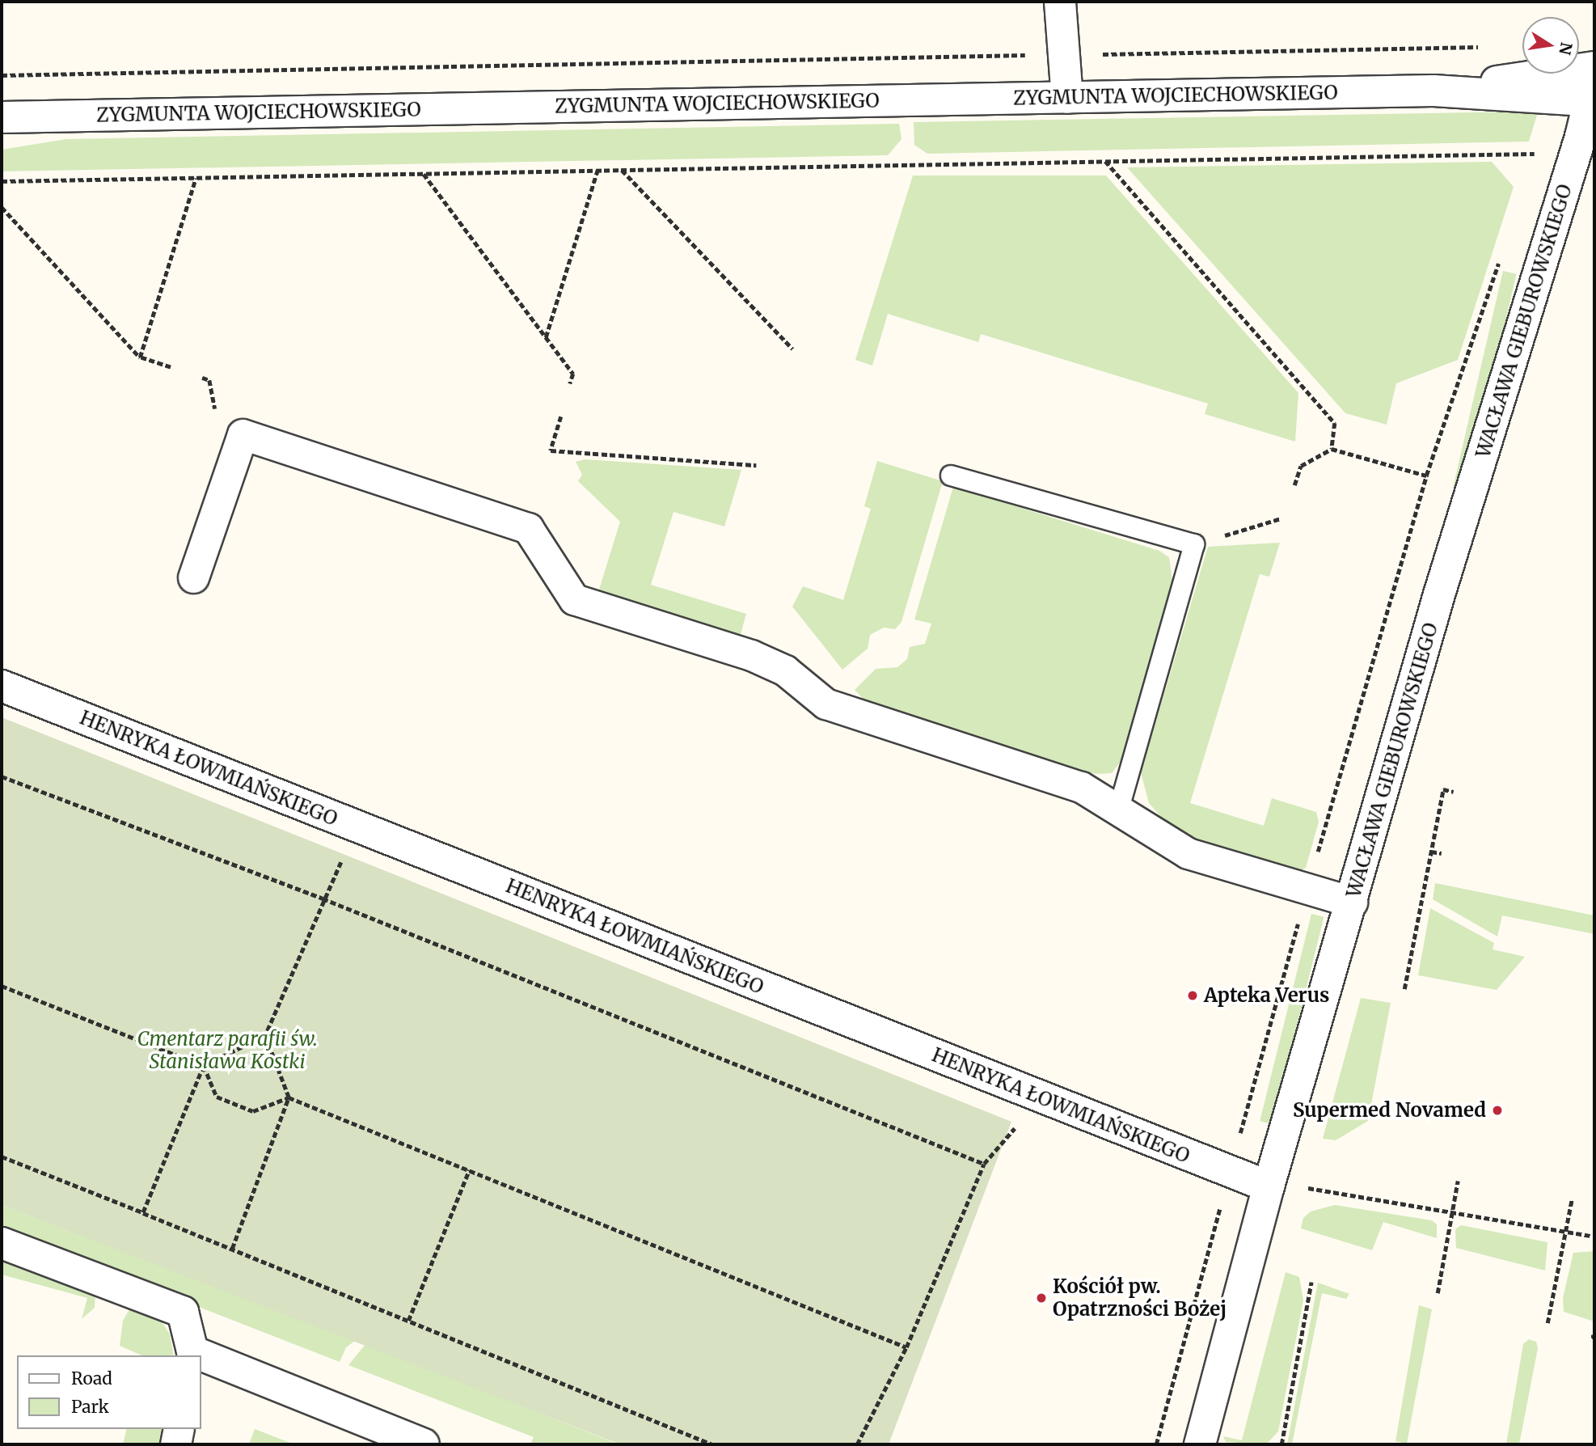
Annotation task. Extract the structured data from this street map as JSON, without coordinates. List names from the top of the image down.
{
  "streets": {
    "street": ["ZYGMUNTA WOJCIECHOWSKIEGO", "WACŁAWA GIEBUROWSKIEGO", "HENRYKA ŁOWMIAŃSKIEGO"]
  },
  "crossings": [
    ["ZYGMUNTA WOJCIECHOWSKIEGO", "WACŁAWA GIEBUROWSKIEGO"],
    ["WACŁAWA GIEBUROWSKIEGO", "HENRYKA ŁOWMIAŃSKIEGO"]
  ],
  "parks": ["Cmentarz parafii św. Stanisława Kostki"],
  "places": ["Apteka Verus", "Supermed Novamed", "Kościół pw. Opatrzności Bożej"],
  "legend": ["Road", "Park"],
  "north": "right"
}
